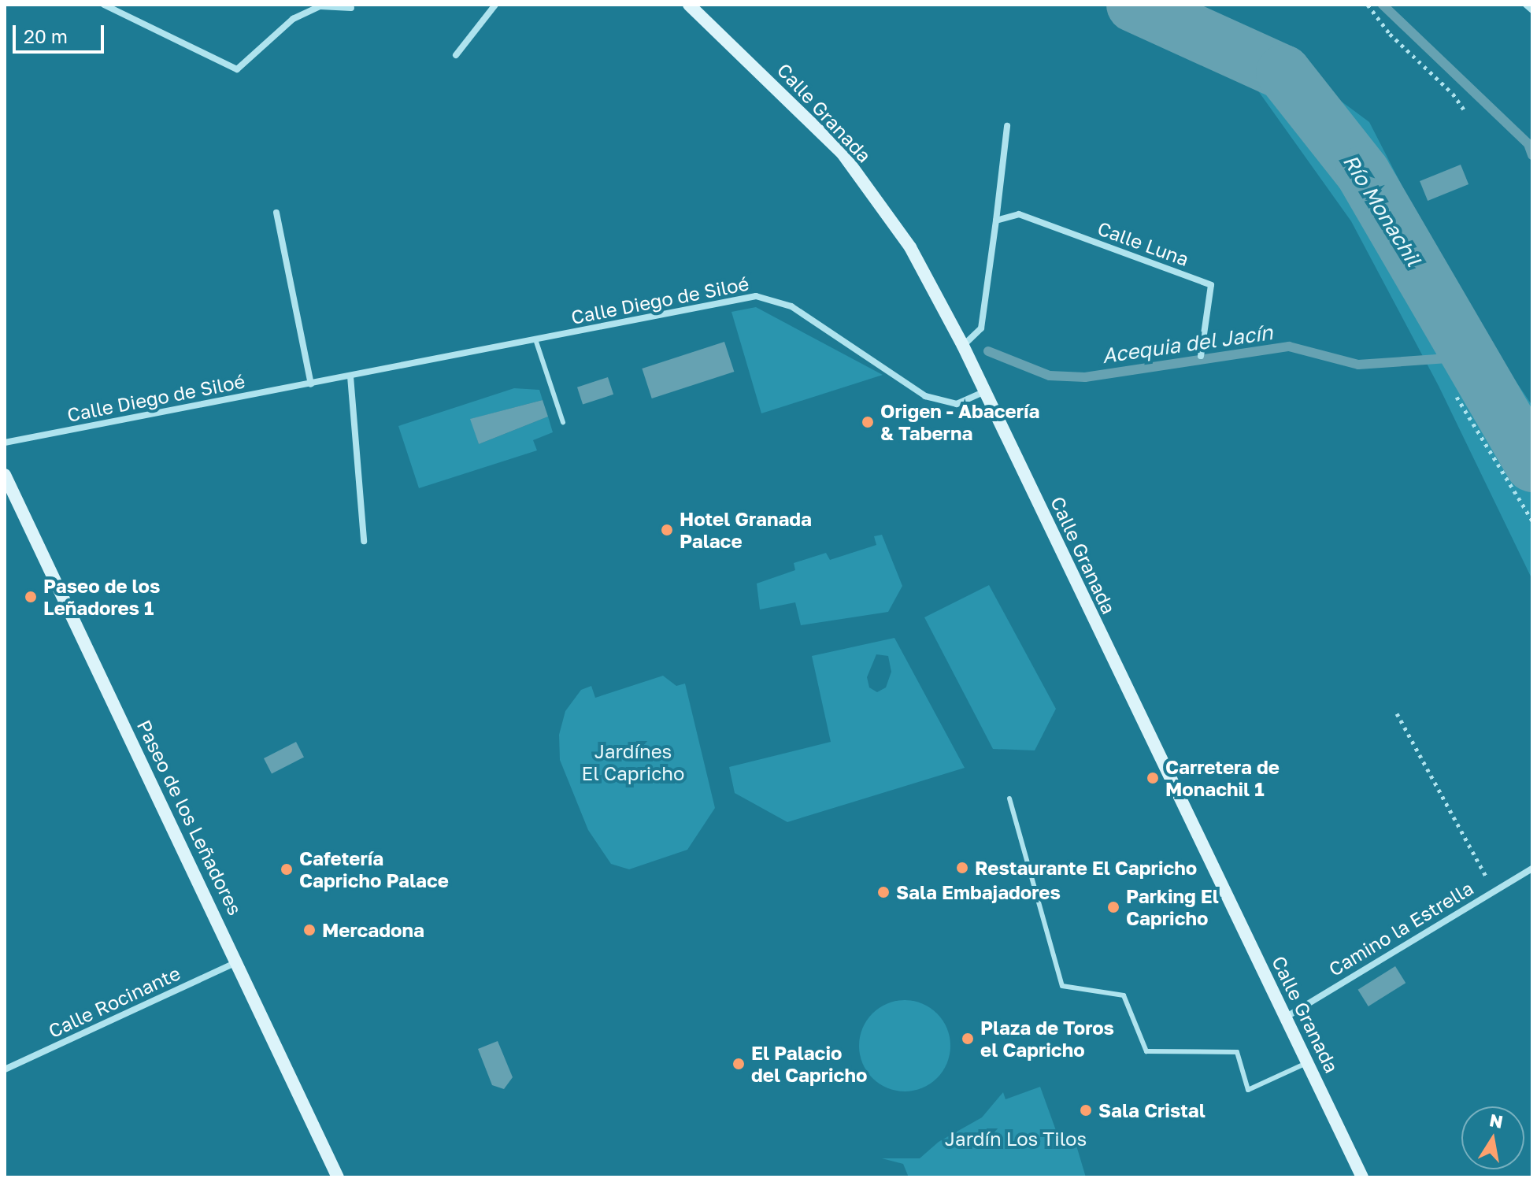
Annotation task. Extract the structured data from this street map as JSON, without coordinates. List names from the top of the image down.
{
  "streets": {
    "street": [
      "Calle Granada",
      "Calle Luna",
      "Calle Diego de Siloé",
      "Paseo de los Leñadores",
      "Camino la Estrella",
      "Calle Rocinante"
    ]
  },
  "crossings": [
    ["Calle Granada", "Calle Diego de Siloé"],
    ["Calle Granada", "Camino la Estrella"],
    ["Paseo de los Leñadores", "Calle Rocinante"]
  ],
  "water": ["Río Monachil", "Acequia del Jacín"],
  "parks": ["Jardínes El Capricho", "Jardín Los Tilos"],
  "places": [
    "Origen - Abacería & Taberna",
    "Hotel Granada Palace",
    "Paseo de los Leñadores 1",
    "Carretera de Monachil 1",
    "Restaurante El Capricho",
    "Cafetería Capricho Palace",
    "Sala Embajadores",
    "Parking El Capricho",
    "Mercadona",
    "Plaza de Toros el Capricho",
    "El Palacio del Capricho",
    "Sala Cristal"
  ],
  "scale_bar": "20 m",
  "north": "top"
}
